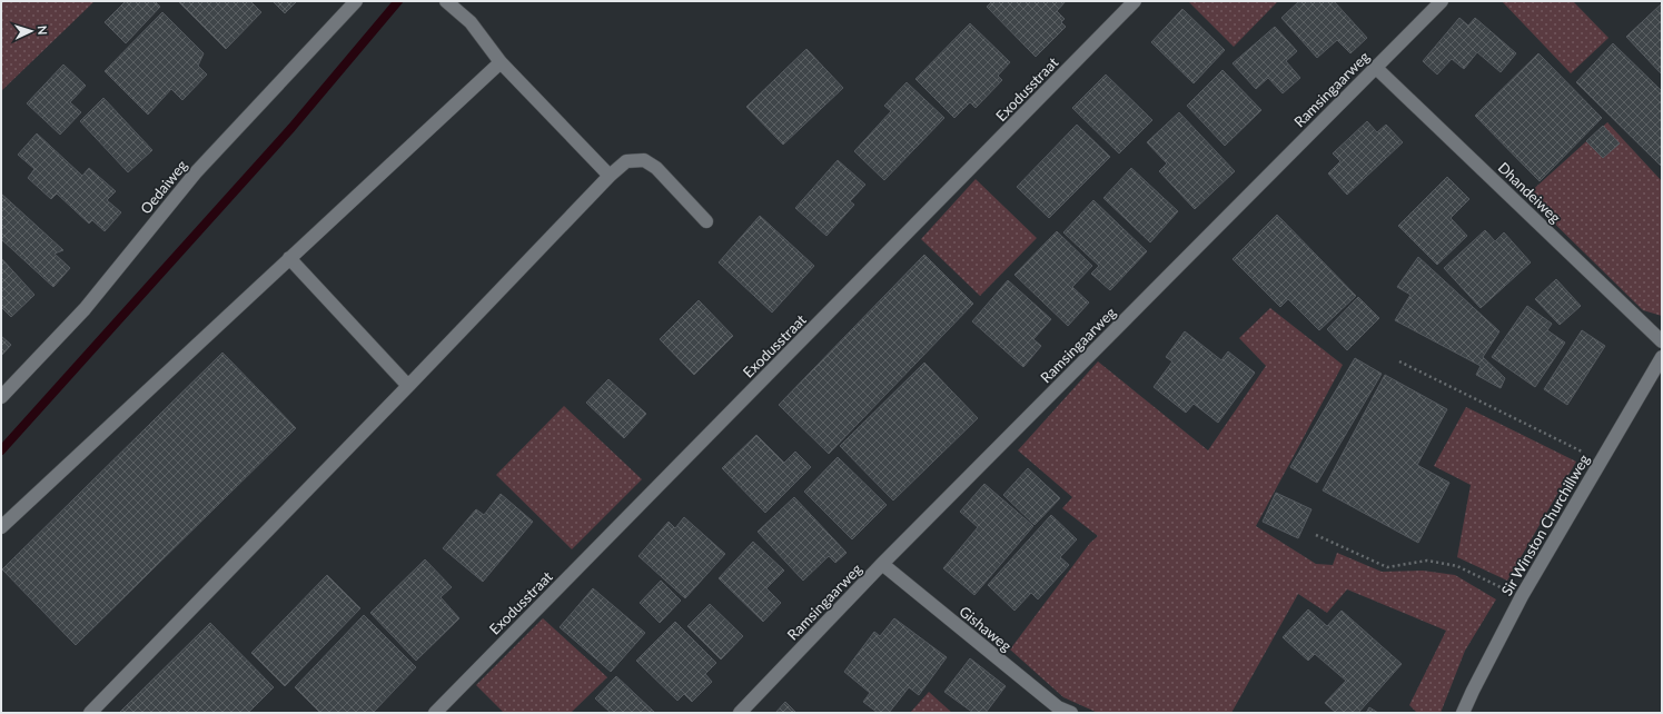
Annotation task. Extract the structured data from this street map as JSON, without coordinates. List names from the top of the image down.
{
  "streets": {
    "street": [
      "Exodusstraat",
      "Ramsingaarweg",
      "Oedaiweg",
      "Dhandeiweg",
      "Sir Winston Churchillweg",
      "Gishaweg"
    ]
  },
  "crossings": [
    ["Ramsingaarweg", "Dhandeiweg"],
    ["Ramsingaarweg", "Gishaweg"]
  ],
  "north": "right"
}
